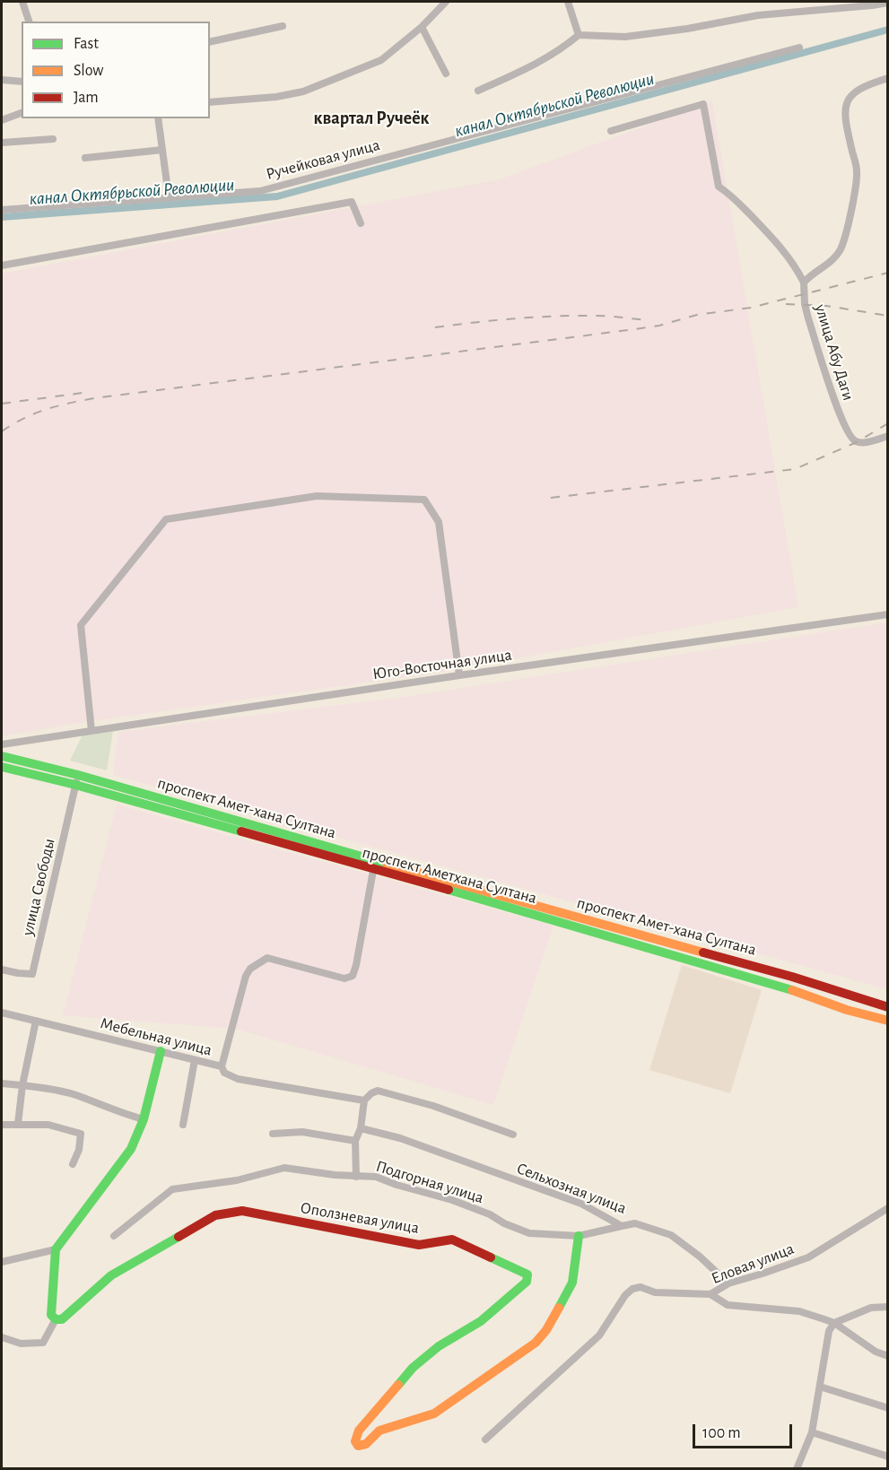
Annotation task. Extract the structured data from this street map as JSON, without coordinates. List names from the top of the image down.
{
  "streets": {
    "main road": ["проспект Амет-хана Султана", "проспект Аметхана Султана", "Оползневая улица"],
    "street": [
      "Ручейковая улица",
      "улица Абу Даги",
      "Юго-Восточная улица",
      "улица Свободы",
      "Мебельная улица",
      "Подгорная улица",
      "Сельхозная улица",
      "Еловая улица"
    ]
  },
  "crossings": [
    ["проспект Амет-хана Султана", "проспект Аметхана Султана"],
    ["проспект Амет-хана Султана", "улица Свободы"],
    ["Подгорная улица", "Сельхозная улица"],
    ["Подгорная улица", "Оползневая улица"],
    ["Сельхозная улица", "Еловая улица"]
  ],
  "districts": ["квартал Ручеёк"],
  "water": ["канал Октябрьской Революции"],
  "legend": ["Fast", "Slow", "Jam"],
  "scale_bar": "100 m"
}
